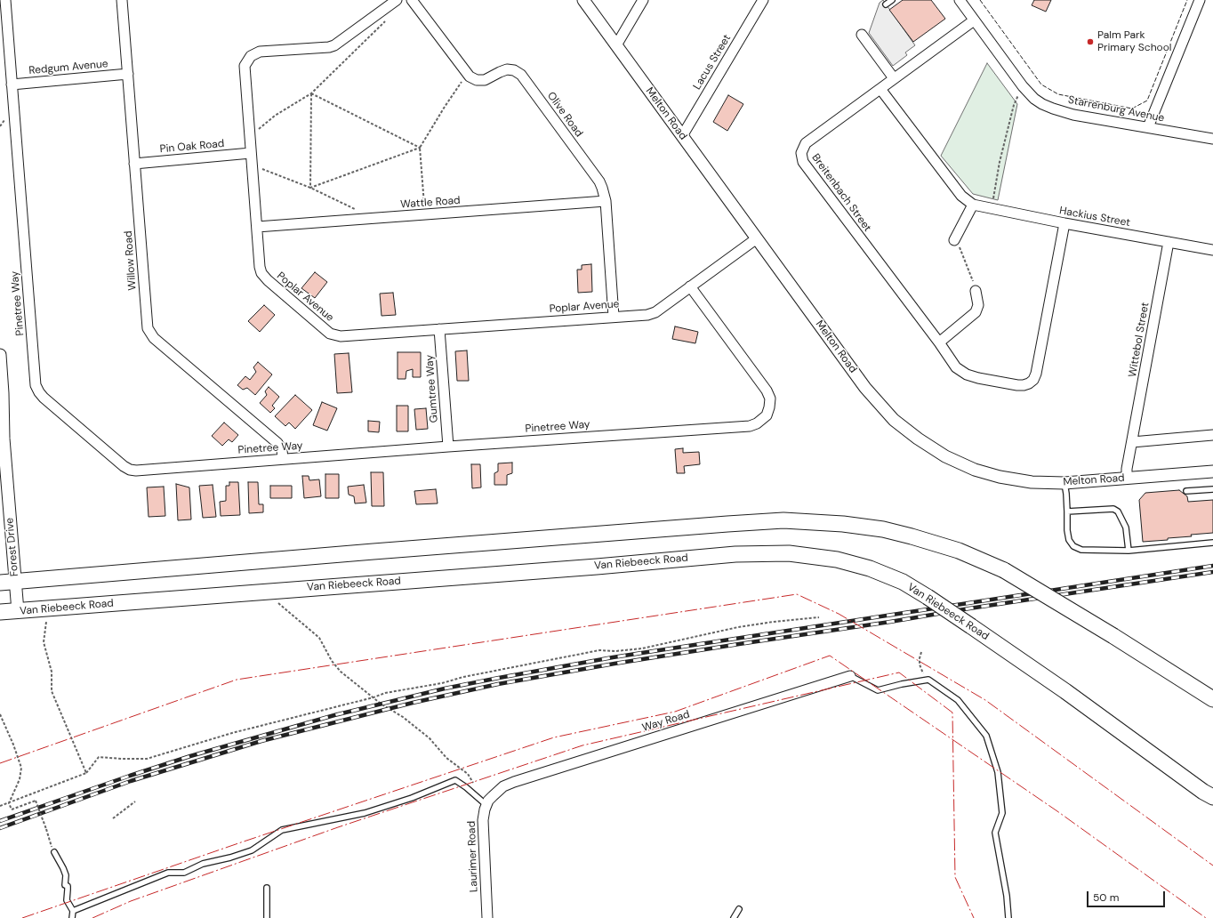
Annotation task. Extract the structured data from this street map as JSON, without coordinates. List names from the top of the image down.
{
  "streets": {
    "main road": ["Van Riebeeck Road"],
    "street": [
      "Lacus Street",
      "Redgum Avenue",
      "Starrenburg Avenue",
      "Melton Road",
      "Olive Road",
      "Pin Oak Road",
      "Breitenbach Street",
      "Wattle Road",
      "Hackius Street",
      "Willow Road",
      "Poplar Avenue",
      "Pinetree Way",
      "Wittebol Street",
      "Gumtree Way",
      "Forest Drive",
      "Way Road",
      "Laurimer Road"
    ]
  },
  "crossings": [
    ["Lacus Street", "Melton Road"],
    ["Redgum Avenue", "Willow Road"],
    ["Redgum Avenue", "Pinetree Way"],
    ["Starrenburg Avenue", "Breitenbach Street"],
    ["Melton Road", "Poplar Avenue"],
    ["Melton Road", "Wittebol Street"],
    ["Olive Road", "Wattle Road"],
    ["Olive Road", "Poplar Avenue"],
    ["Pin Oak Road", "Willow Road"],
    ["Pin Oak Road", "Poplar Avenue"],
    ["Breitenbach Street", "Hackius Street"],
    ["Wattle Road", "Poplar Avenue"],
    ["Hackius Street", "Wittebol Street"],
    ["Willow Road", "Pinetree Way"],
    ["Poplar Avenue", "Pinetree Way"],
    ["Poplar Avenue", "Gumtree Way"],
    ["Pinetree Way", "Gumtree Way"],
    ["Forest Drive", "Van Riebeeck Road"],
    ["Way Road", "Laurimer Road"]
  ],
  "places": ["Palm Park Primary School"],
  "scale_bar": "50 m"
}
